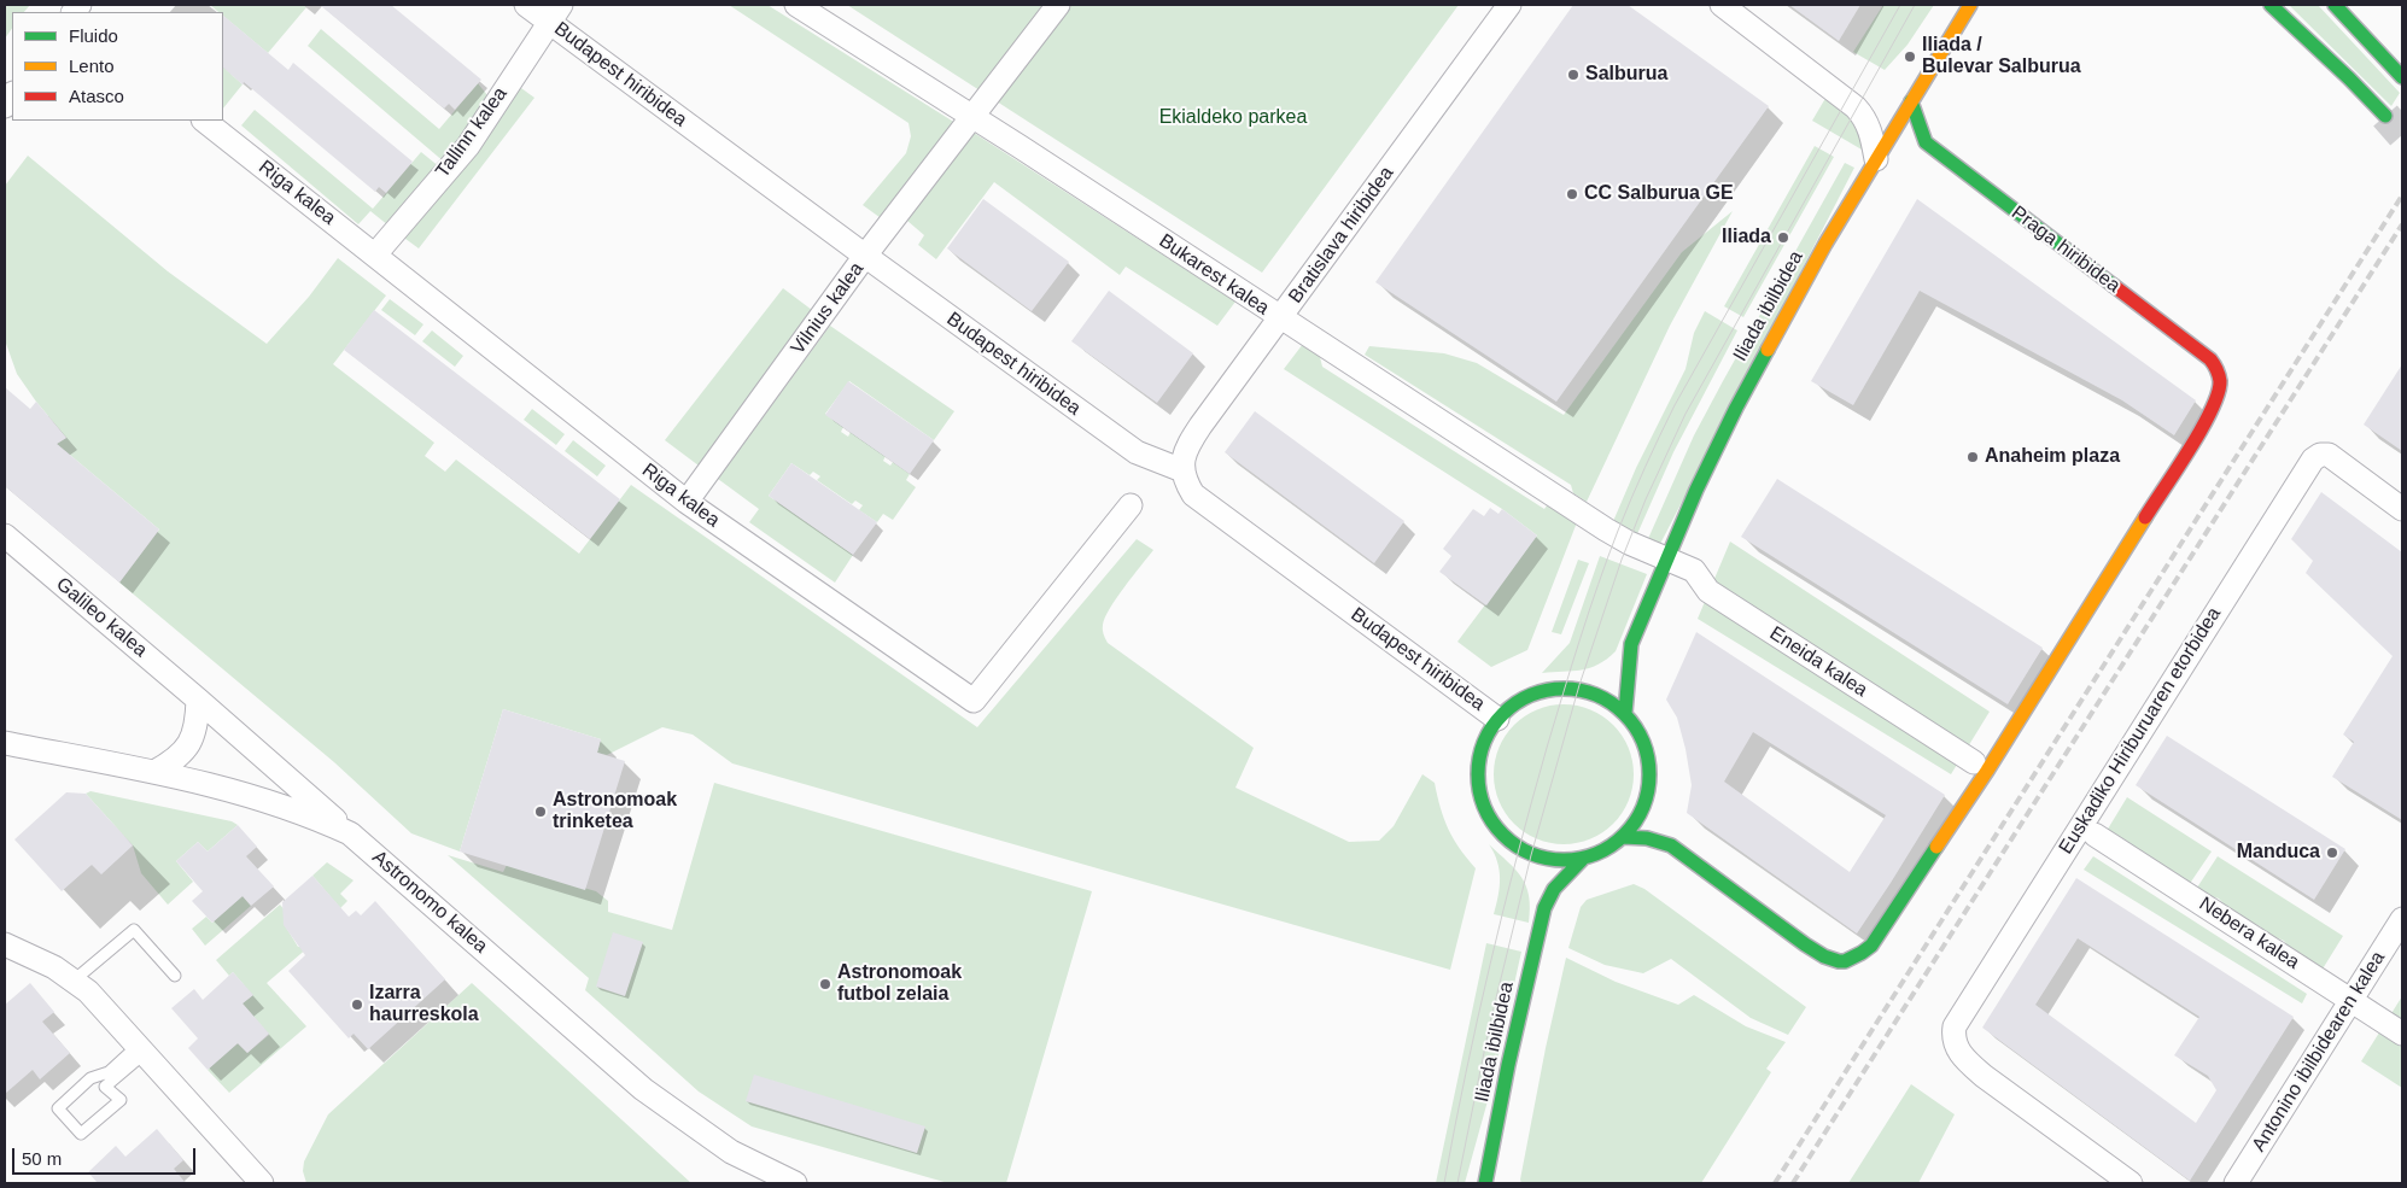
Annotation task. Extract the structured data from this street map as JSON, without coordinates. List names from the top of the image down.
{
  "streets": {
    "main road": ["Praga hiribidea", "Iliada ibilbidea"],
    "street": [
      "Budapest hiribidea",
      "Tallinn kalea",
      "Riga kalea",
      "Bratislava hiribidea",
      "Bukarest kalea",
      "Vilnius kalea",
      "Galileo kalea",
      "Eneida kalea",
      "Euskadiko Hiriburuaren etorbidea",
      "Astronomo kalea",
      "Nebera kalea",
      "Antonino ibilbidearen kalea"
    ]
  },
  "crossings": [
    ["Budapest hiribidea", "Tallinn kalea"],
    ["Budapest hiribidea", "Bratislava hiribidea"],
    ["Budapest hiribidea", "Praga hiribidea"],
    ["Budapest hiribidea", "Iliada ibilbidea"],
    ["Budapest hiribidea", "Vilnius kalea"],
    ["Tallinn kalea", "Riga kalea"],
    ["Riga kalea", "Vilnius kalea"],
    ["Bratislava hiribidea", "Bukarest kalea"],
    ["Praga hiribidea", "Iliada ibilbidea"],
    ["Bukarest kalea", "Iliada ibilbidea"],
    ["Bukarest kalea", "Vilnius kalea"],
    ["Bukarest kalea", "Eneida kalea"],
    ["Iliada ibilbidea", "Eneida kalea"],
    ["Galileo kalea", "Astronomo kalea"],
    ["Nebera kalea", "Antonino ibilbidearen kalea"]
  ],
  "parks": ["Ekialdeko parkea"],
  "places": [
    "Iliada / Bulevar Salburua",
    "Salburua",
    "CC Salburua GE",
    "Iliada",
    "Anaheim plaza",
    "Astronomoak trinketea",
    "Manduca",
    "Astronomoak futbol zelaia",
    "Izarra haurreskola"
  ],
  "legend": ["Fluido", "Lento", "Atasco"],
  "scale_bar": "50 m"
}
